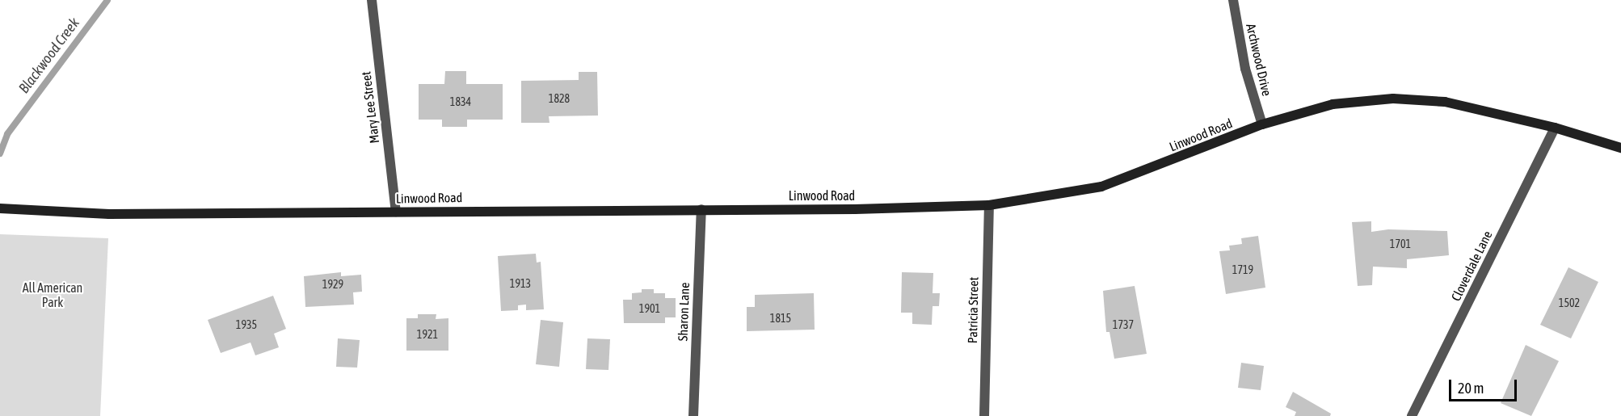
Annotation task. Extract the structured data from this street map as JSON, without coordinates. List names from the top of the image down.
{
  "streets": {
    "main road": ["Linwood Road"],
    "street": [
      "Archwood Drive",
      "Mary Lee Street",
      "Cloverdale Lane",
      "Patricia Street",
      "Sharon Lane"
    ]
  },
  "crossings": [
    ["Archwood Drive", "Linwood Road"],
    ["Mary Lee Street", "Linwood Road"],
    ["Linwood Road", "Cloverdale Lane"],
    ["Linwood Road", "Patricia Street"],
    ["Linwood Road", "Sharon Lane"]
  ],
  "water": ["Blackwood Creek"],
  "parks": ["All American Park"],
  "house_numbers": [
    "1828",
    "1834",
    "1701",
    "1719",
    "1913",
    "1929",
    "1502",
    "1901",
    "1815",
    "1935",
    "1737",
    "1921"
  ],
  "scale_bar": "20 m"
}
